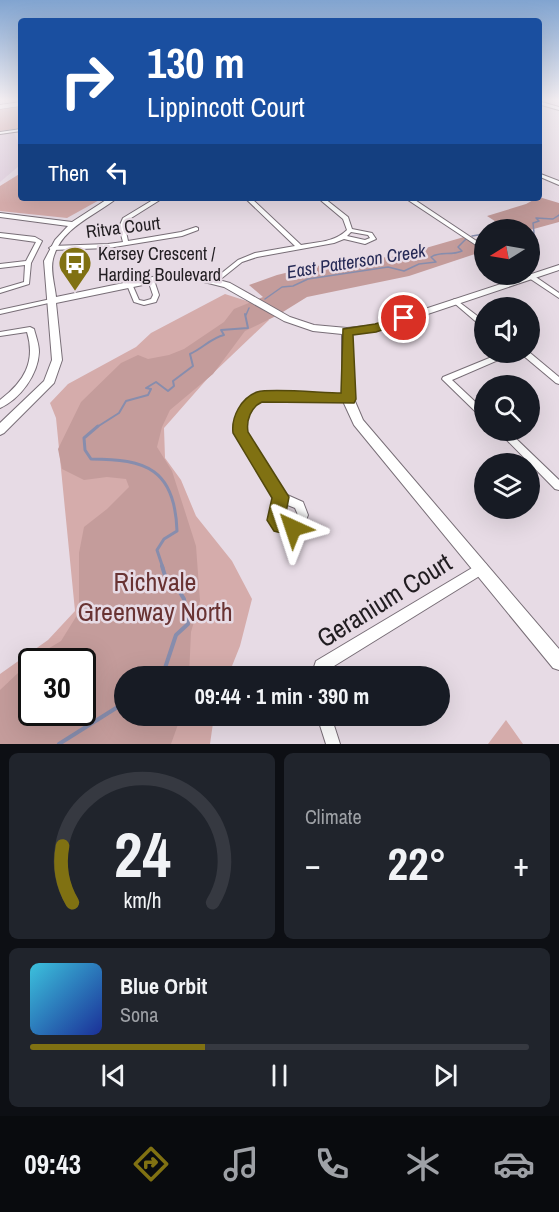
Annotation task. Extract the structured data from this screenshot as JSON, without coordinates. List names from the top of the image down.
{
  "streets": {
    "street": ["Ritva Court", "Geranium Court"]
  },
  "water": ["East Patterson Creek"],
  "parks": ["Richvale Greenway North"],
  "places": {
    "bus stop": ["Kersey Crescent / Harding Boulevard"]
  },
  "north": "left",
  "page": {
    "turn": ["130 m", "Lippincott Court"],
    "then": "Then",
    "limit": "30",
    "trip": "09:44 · 1 min · 390 m",
    "tile": "Climate",
    "heat": ["−", "22°", "+"],
    "song": ["Blue Orbit", "Sona"],
    "tabs": "09:43",
    "gauge": ["24", "km/h"]
  }
}
